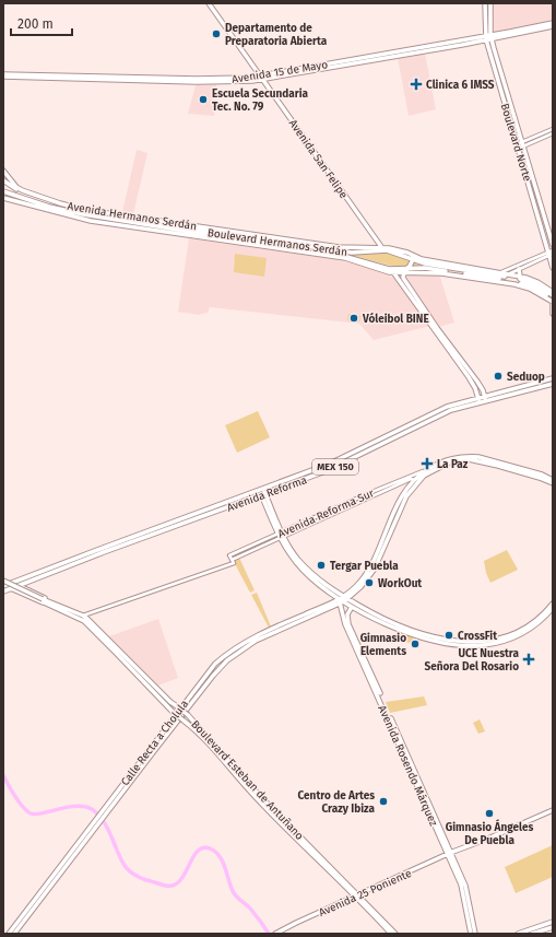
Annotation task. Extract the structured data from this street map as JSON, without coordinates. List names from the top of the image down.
{
  "streets": {
    "main road": [
      "Avenida 15 de Mayo",
      "Boulevard Norte",
      "Avenida San Felipe",
      "Avenida Hermanos Serdán",
      "Boulevard Hermanos Serdán",
      "MEX 150",
      "Avenida Reforma",
      "Calle Recta a Cholula",
      "Avenida Rosendo Márquez",
      "Boulevard Esteban de Antuñano",
      "Avenida 25 Poniente"
    ],
    "street": ["Avenida Reforma Sur"]
  },
  "crossings": [
    ["Avenida 15 de Mayo", "Boulevard Norte"],
    ["Avenida 15 de Mayo", "Avenida San Felipe"],
    ["Avenida San Felipe", "Avenida Hermanos Serdán"],
    ["Avenida San Felipe", "Boulevard Hermanos Serdán"],
    ["Avenida Hermanos Serdán", "Boulevard Hermanos Serdán"],
    ["Calle Recta a Cholula", "Avenida Rosendo Márquez"],
    ["Avenida Rosendo Márquez", "Avenida 25 Poniente"],
    ["Boulevard Esteban de Antuñano", "Avenida 25 Poniente"]
  ],
  "places": {
    "other": [
      "Departamento de Preparatoria Abierta",
      "Escuela Secundaria Tec. No. 79",
      "Vóleibol BINE",
      "Seduop",
      "Tergar Puebla",
      "WorkOut",
      "CrossFit",
      "Gimnasio Elements",
      "Centro de Artes Crazy Ibiza",
      "Gimnasio Ángeles De Puebla"
    ],
    "health": ["Clinica 6 IMSS", "La Paz", "UCE Nuestra Señora Del Rosario"]
  },
  "scale_bar": "200 m"
}
